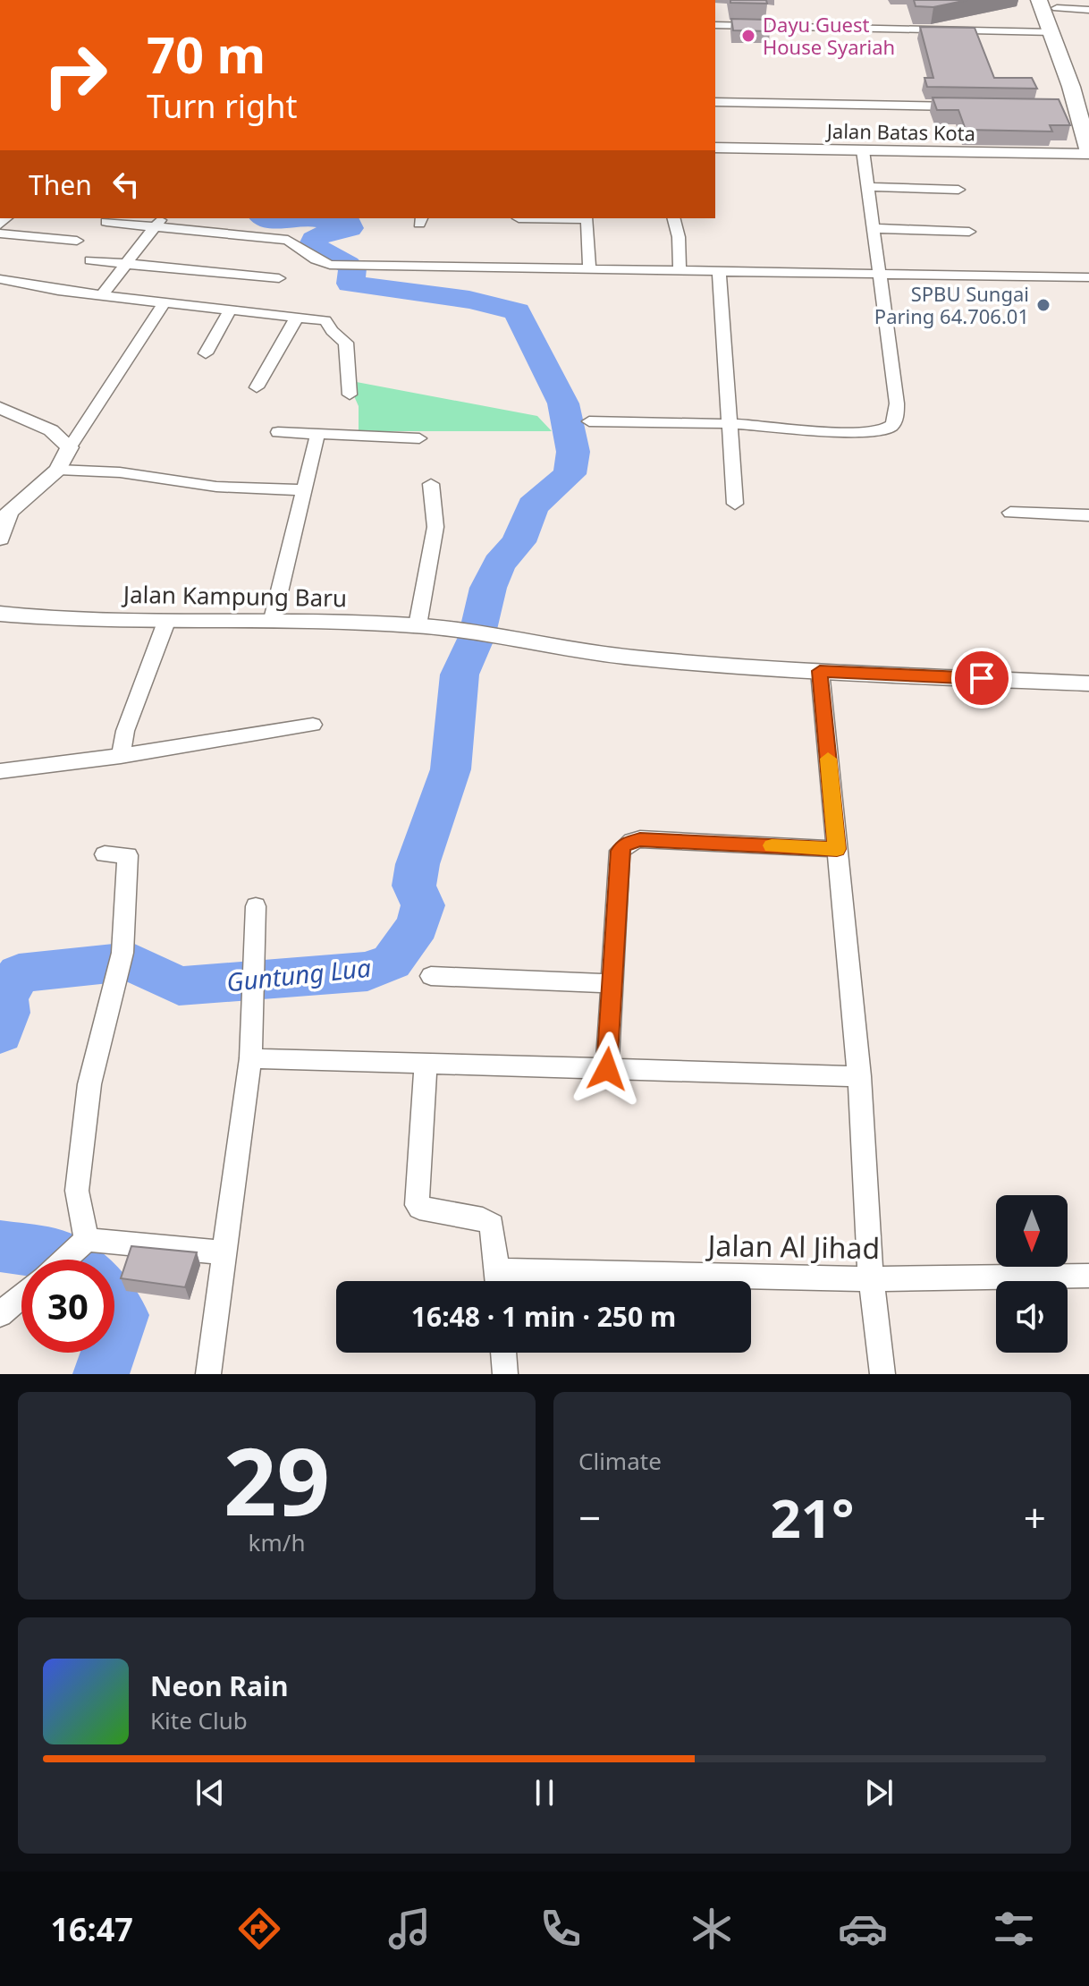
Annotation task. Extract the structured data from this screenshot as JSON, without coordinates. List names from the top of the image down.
{
  "streets": {
    "street": ["Jalan Batas Kota", "Jalan Kampung Baru", "Jalan Al Jihad"]
  },
  "water": ["Guntung Lua"],
  "places": ["Dayu Guest House Syariah", "SPBU Sungai Paring 64.706.01"],
  "north": "bottom",
  "page": {
    "turn": ["70 m", "Turn right"],
    "then": "Then",
    "limit": "30",
    "trip": "16:48 · 1 min · 250 m",
    "tile": [
      ["29", "km/h"],
      "Climate"
    ],
    "heat": ["−", "21°", "+"],
    "song": ["Neon Rain", "Kite Club"],
    "tabs": "16:47"
  }
}
